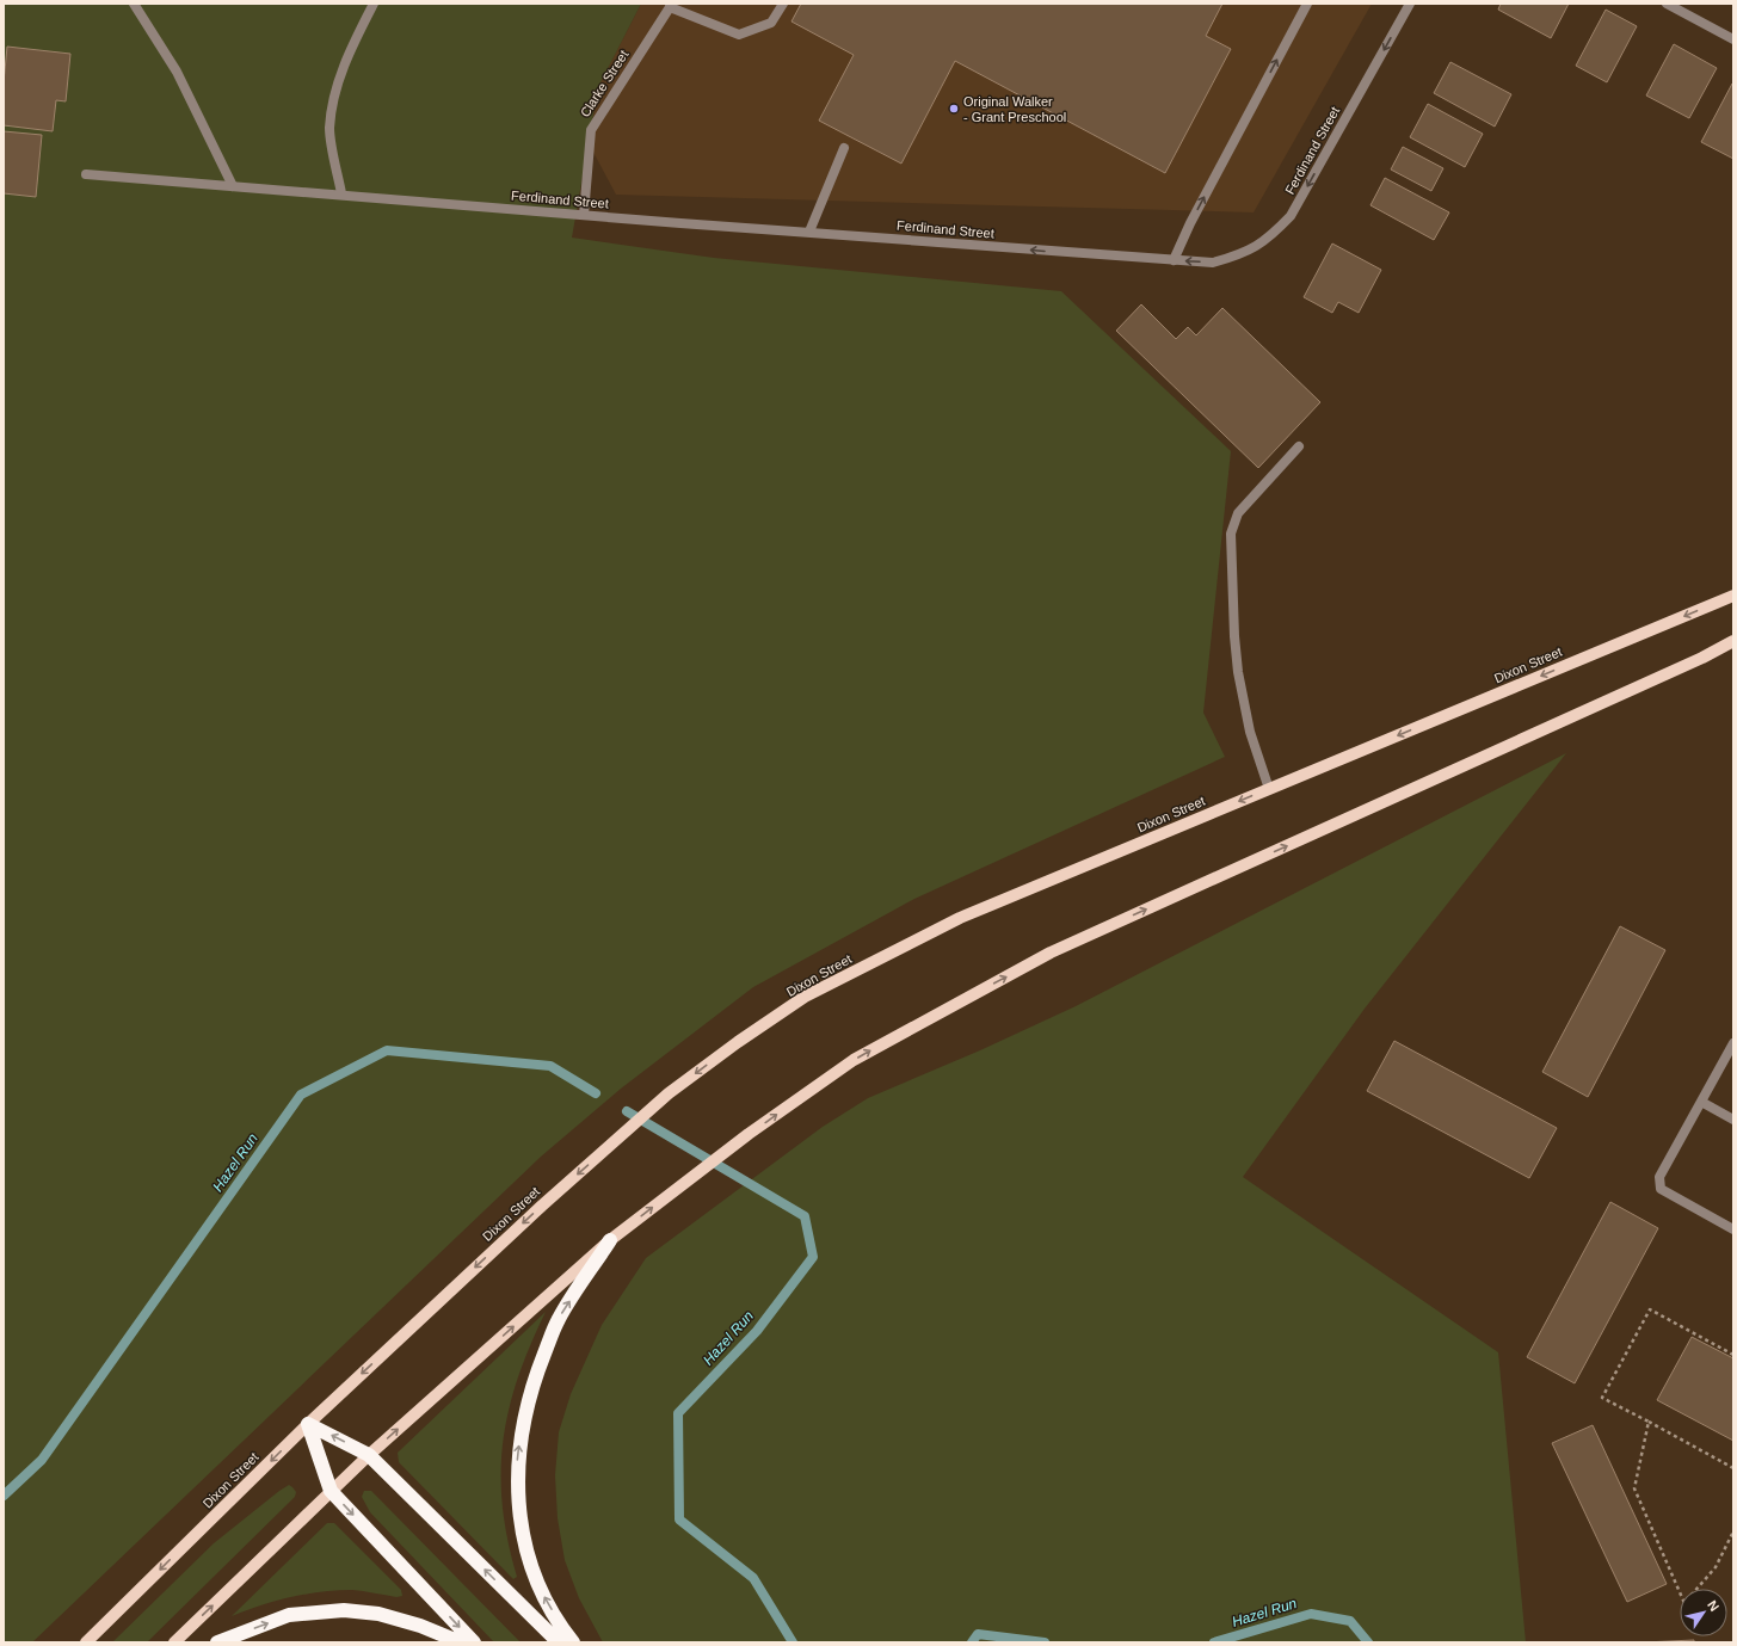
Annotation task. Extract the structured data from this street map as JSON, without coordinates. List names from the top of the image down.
{
  "streets": {
    "main road": ["Dixon Street"],
    "street": ["Clarke Street", "Ferdinand Street"]
  },
  "crossings": [
    ["Clarke Street", "Ferdinand Street"]
  ],
  "one_way": ["Ferdinand Street"],
  "water": ["Hazel Run"],
  "places": ["Original Walker - Grant Preschool"],
  "north": "top right"
}
